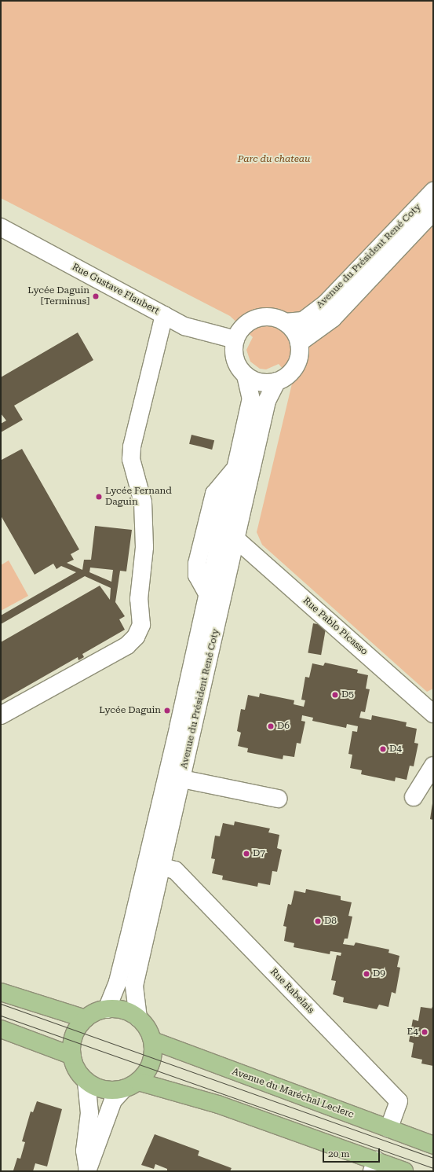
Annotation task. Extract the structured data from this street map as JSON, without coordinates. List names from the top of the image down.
{
  "streets": {
    "main road": ["Avenue du Maréchal Leclerc"],
    "street": [
      "Avenue du Président René Coty",
      "Rue Gustave Flaubert",
      "Rue Pablo Picasso",
      "Rue Rabelais"
    ]
  },
  "crossings": [
    ["Avenue du Président René Coty", "Rue Gustave Flaubert"],
    ["Avenue du Président René Coty", "Rue Pablo Picasso"],
    ["Avenue du Président René Coty", "Rue Rabelais"],
    ["Avenue du Président René Coty", "Avenue du Maréchal Leclerc"],
    ["Rue Rabelais", "Avenue du Maréchal Leclerc"]
  ],
  "parks": ["Parc du chateau"],
  "places": [
    "Lycée Daguin [Terminus]",
    "Lycée Fernand Daguin",
    "D5",
    "Lycée Daguin",
    "D6",
    "D4",
    "D7",
    "D8",
    "D9",
    "E4"
  ],
  "scale_bar": "20 m"
}
